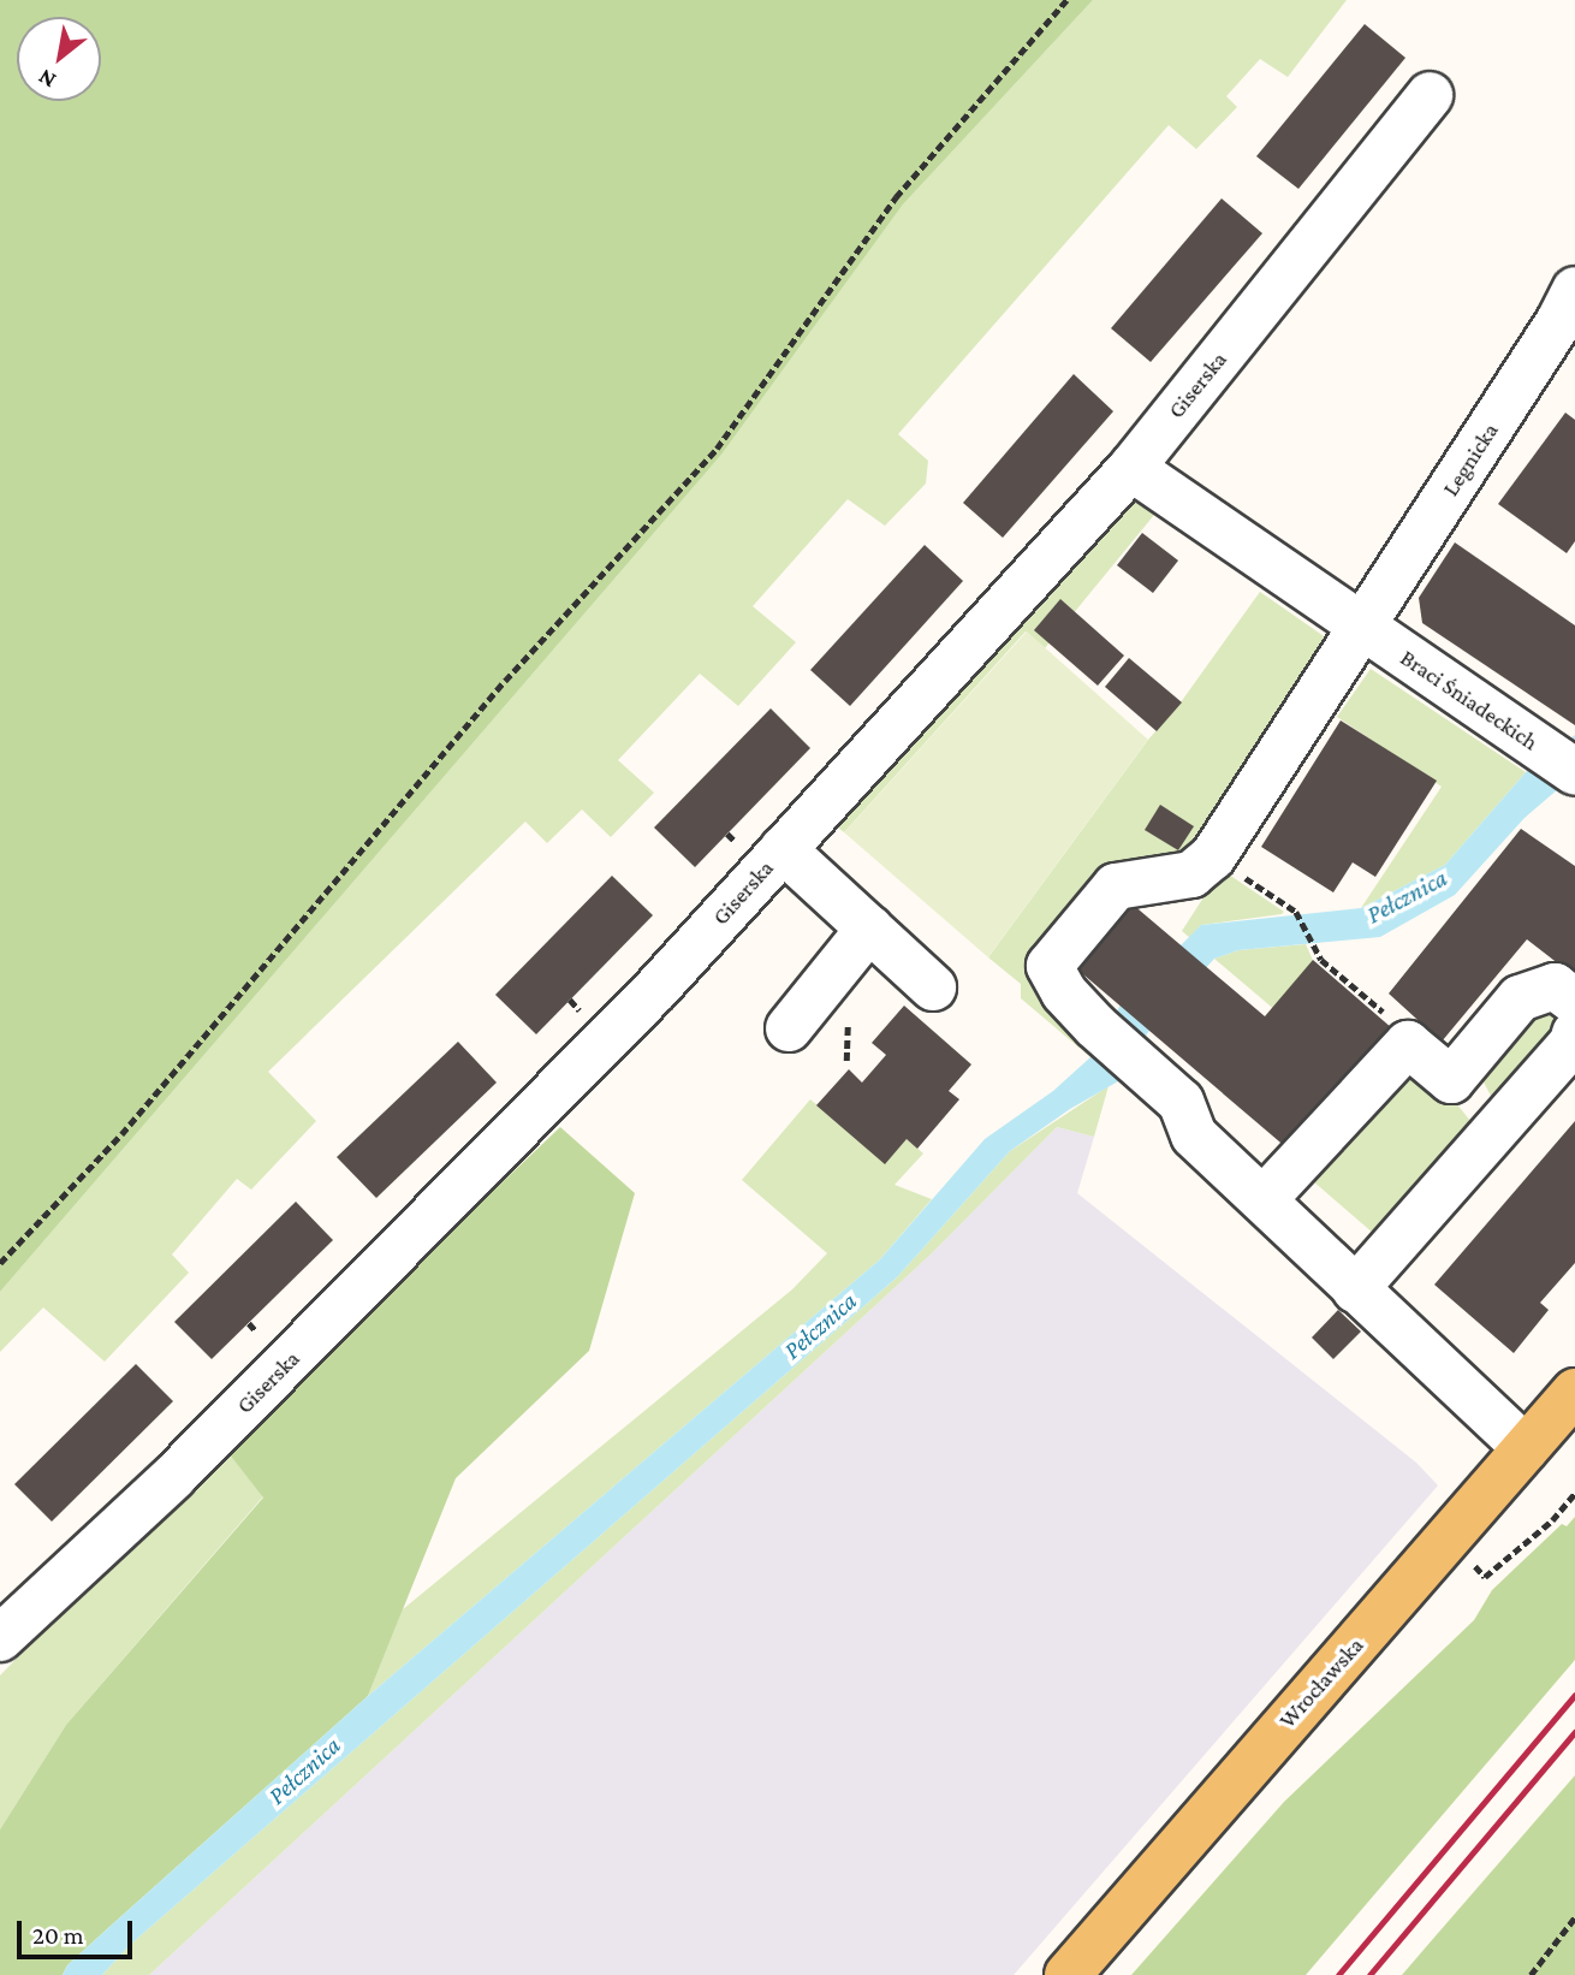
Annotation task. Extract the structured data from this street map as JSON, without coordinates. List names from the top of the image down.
{
  "streets": {
    "main road": ["Wrocławska"],
    "street": ["Giserska", "Legnicka", "Braci Śniadeckich"]
  },
  "crossings": [
    ["Giserska", "Braci Śniadeckich"],
    ["Legnicka", "Braci Śniadeckich"]
  ],
  "water": ["Pełcznica"],
  "scale_bar": "20 m",
  "north": "bottom left"
}
